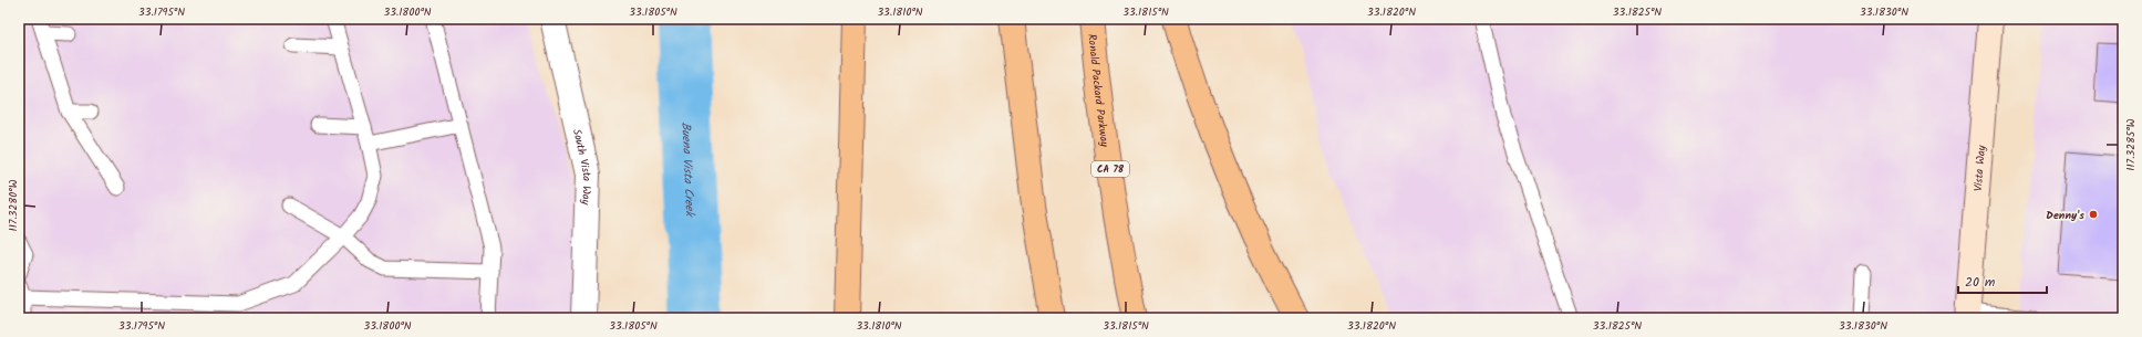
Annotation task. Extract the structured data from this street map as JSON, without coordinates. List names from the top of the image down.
{
  "streets": {
    "highway": ["Ronald Packard Parkway", "CA 78"],
    "main road": ["Vista Way"],
    "street": ["South Vista Way"]
  },
  "water": ["Buena Vista Creek"],
  "places": ["Denny's"],
  "scale_bar": "20 m",
  "coordinates": [
    "33.1795°N",
    "33.1800°N",
    "33.1805°N",
    "33.1810°N",
    "33.1815°N",
    "33.1820°N",
    "33.1825°N",
    "33.1830°N",
    "117.3285°W",
    "117.3280°W"
  ]
}
